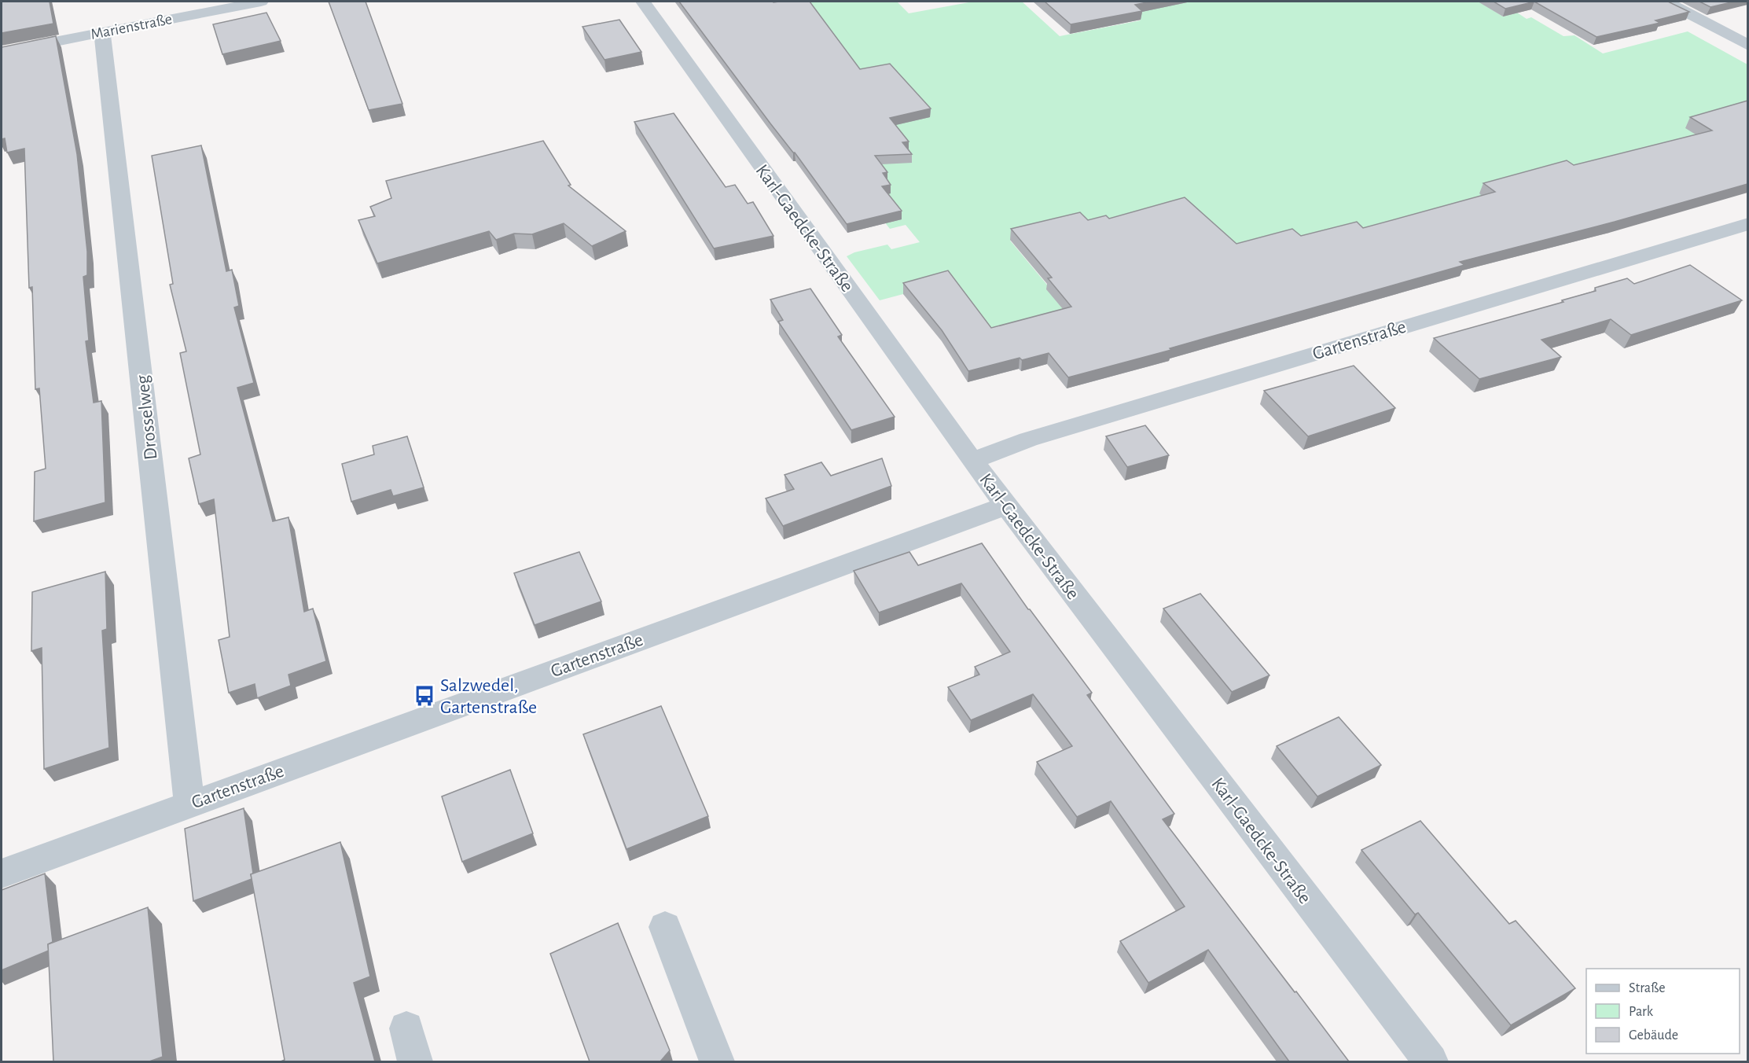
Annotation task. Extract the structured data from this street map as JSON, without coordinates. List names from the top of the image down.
{
  "streets": {
    "street": [
      "Marienstraße",
      "Karl-Gaedcke-Straße",
      "Gartenstraße",
      "Drosselweg"
    ]
  },
  "crossings": [
    ["Marienstraße", "Drosselweg"],
    ["Karl-Gaedcke-Straße", "Gartenstraße"],
    ["Gartenstraße", "Drosselweg"]
  ],
  "places": {
    "bus stop": ["Salzwedel, Gartenstraße"]
  },
  "legend": ["Straße", "Park", "Gebäude"]
}
